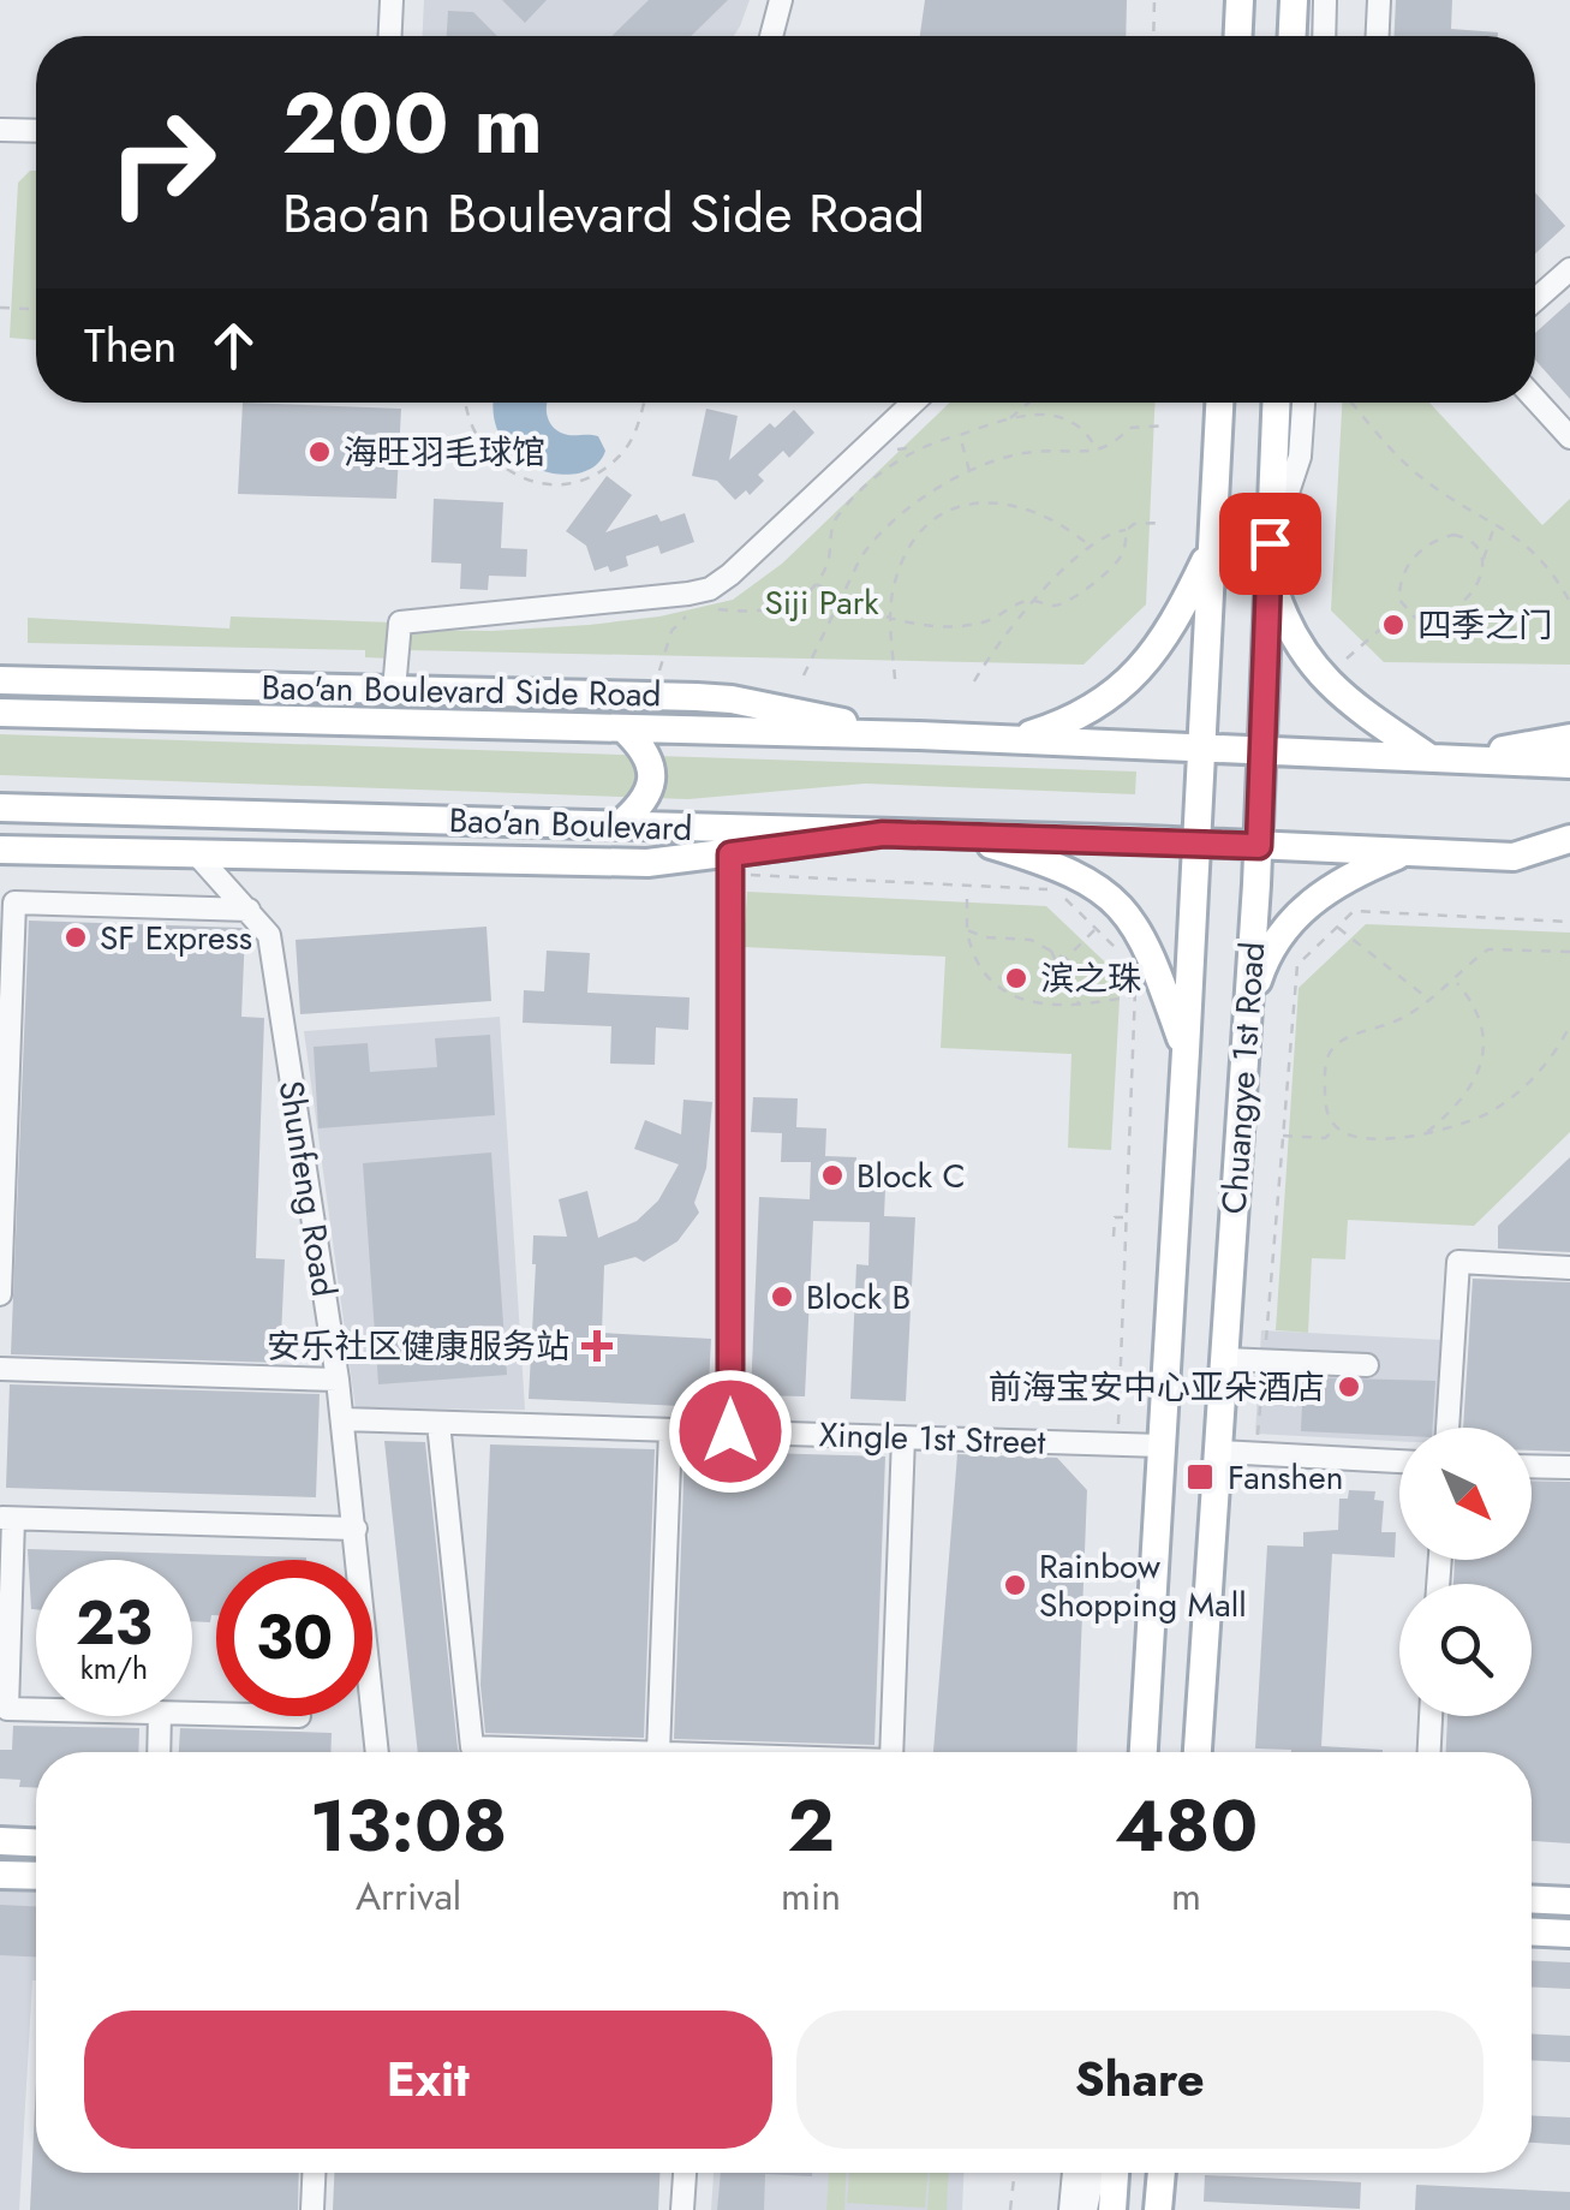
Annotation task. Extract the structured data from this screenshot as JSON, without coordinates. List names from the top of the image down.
{
  "streets": {
    "main road": ["Bao'an Boulevard Side Road", "Bao'an Boulevard", "Chuangye 1st Road"],
    "street": ["Shunfeng Road", "Xingle 1st Street"]
  },
  "crossings": [
    ["Bao'an Boulevard", "Chuangye 1st Road"],
    ["Chuangye 1st Road", "Xingle 1st Street"],
    ["Shunfeng Road", "Xingle 1st Street"]
  ],
  "parks": ["Siji Park"],
  "places": {
    "other": [
      "海旺羽毛球馆",
      "四季之门",
      "SF Express",
      "滨之珠",
      "Block C",
      "Block B",
      "前海宝安中心亚朵酒店",
      "Rainbow Shopping Mall"
    ],
    "health": ["安乐社区健康服务站"],
    "transit": ["Fanshen"]
  },
  "north": "bottom right",
  "page": {
    "turn": ["200 m", "Bao'an Boulevard Side Road"],
    "then": "Then",
    "speed": "23 km/h",
    "limit": "30",
    "eta": [
      "13:08",
      "Arrival",
      "2",
      "min",
      "480",
      "m"
    ],
    "buttons": ["Exit", "Share"]
  }
}
